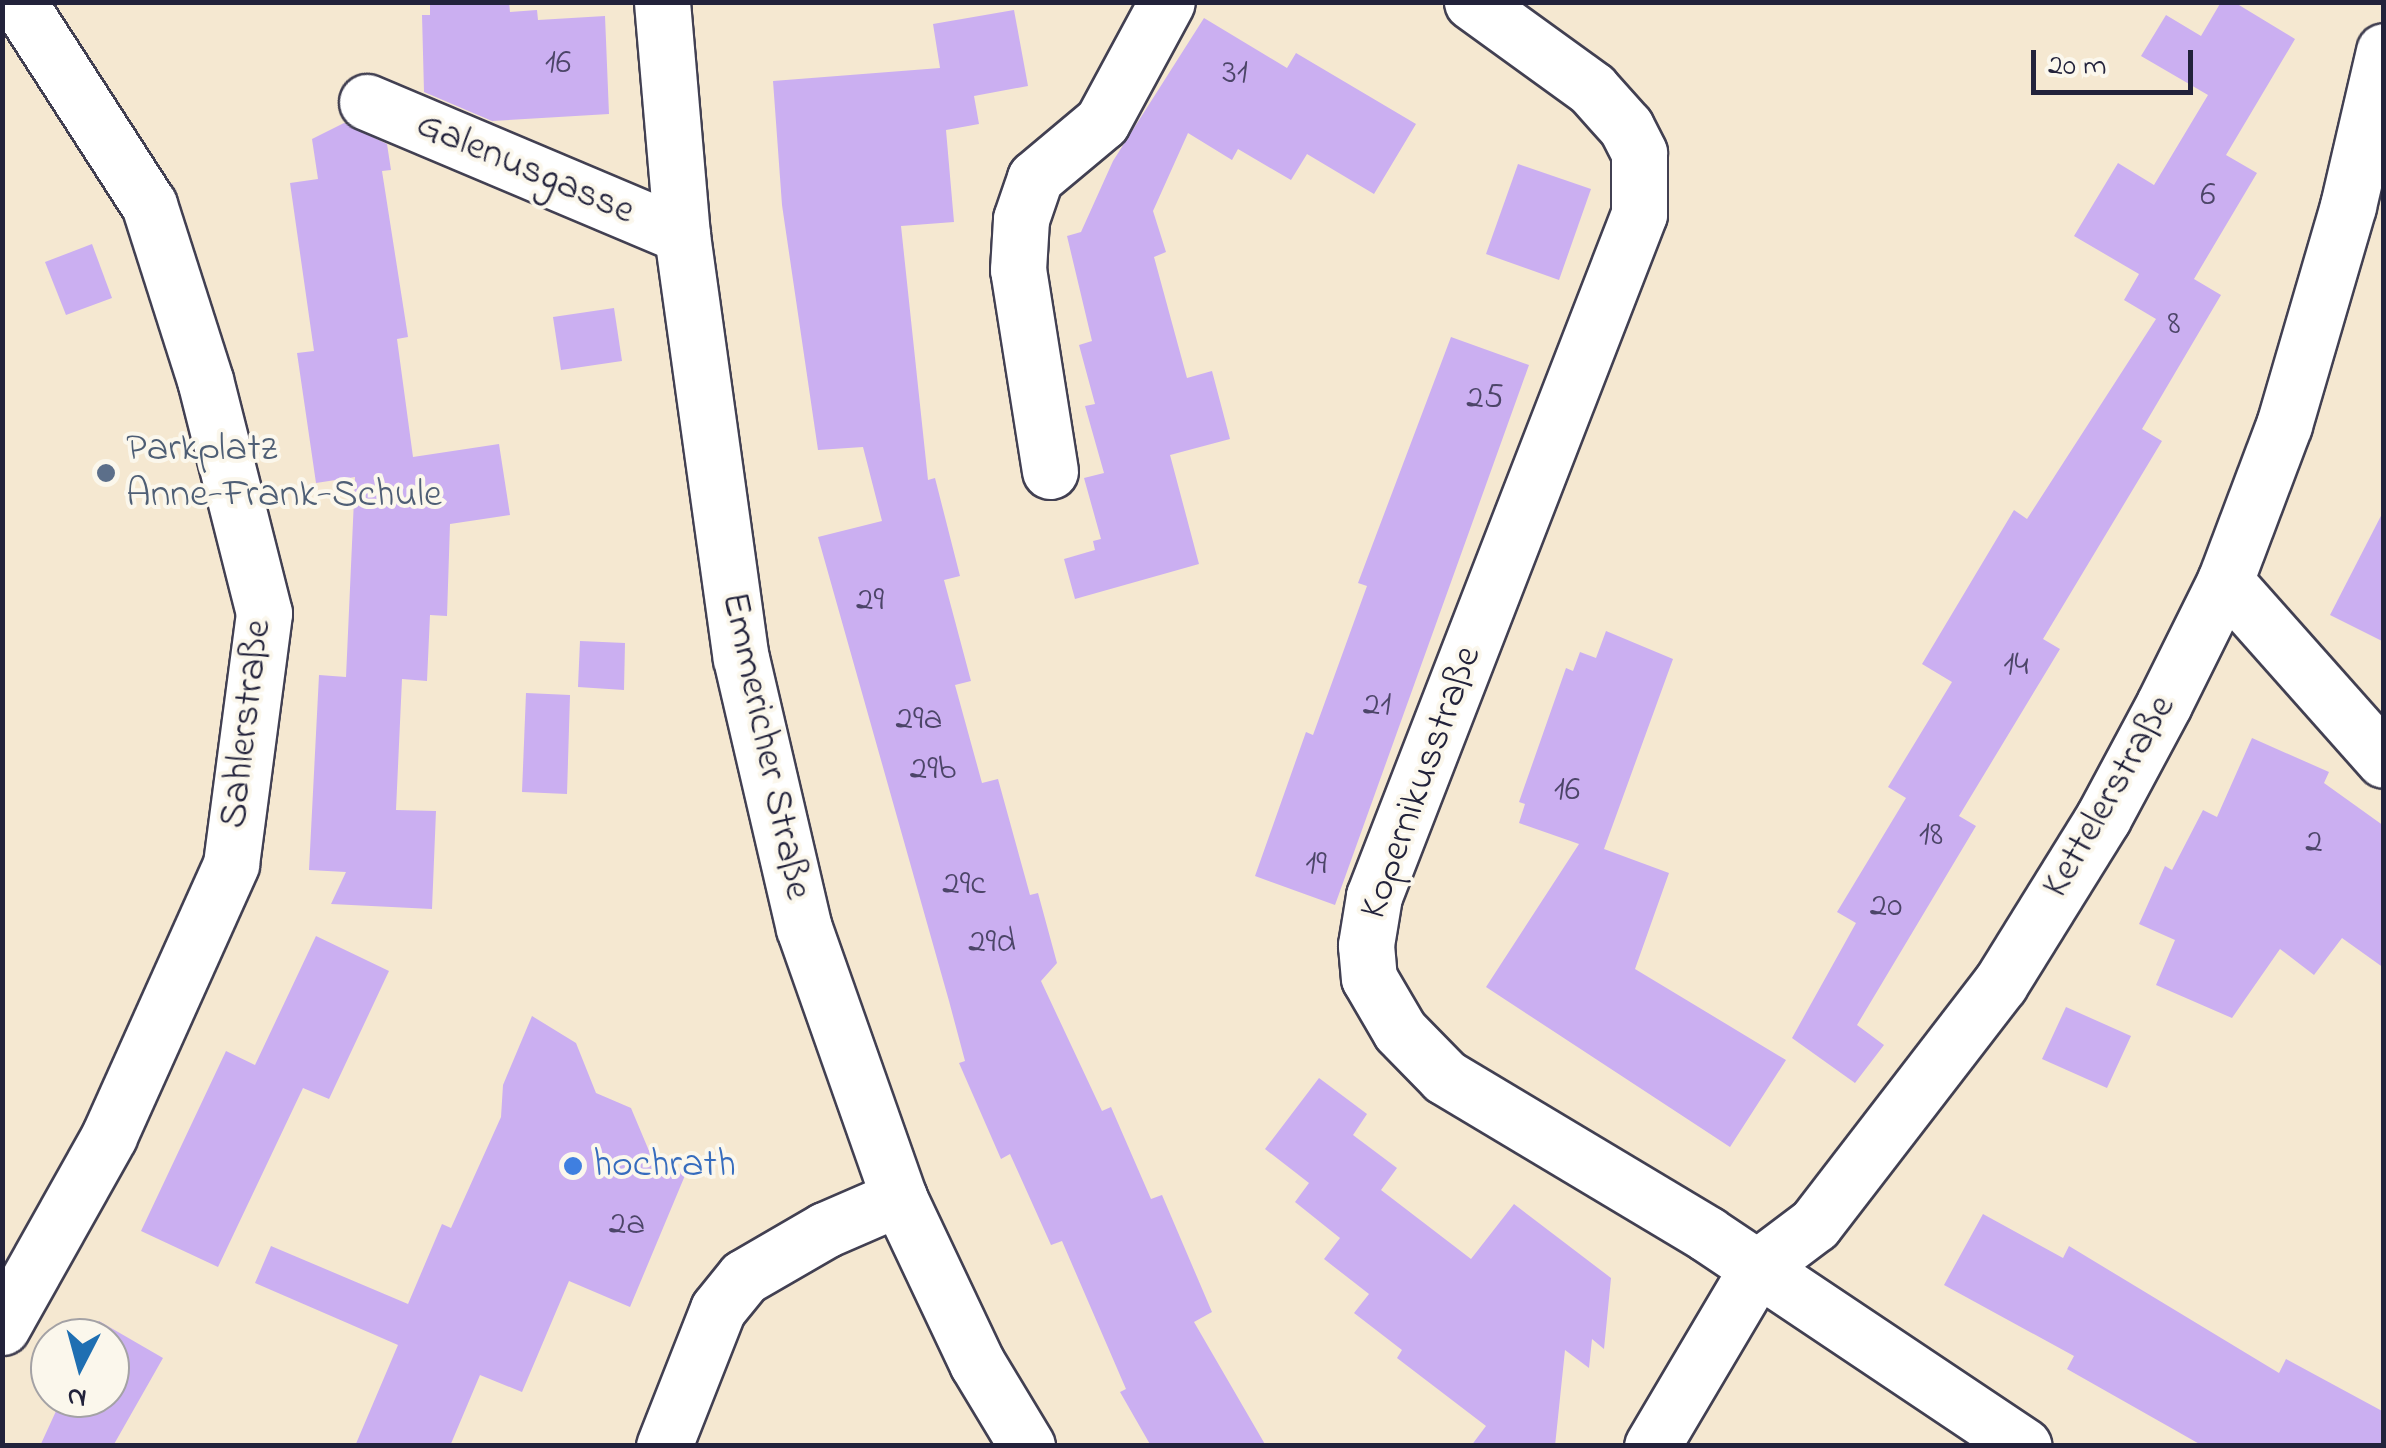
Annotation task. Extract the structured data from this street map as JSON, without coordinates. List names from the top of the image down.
{
  "streets": {
    "street": [
      "Galenusgasse",
      "Sahlerstraße",
      "Emmericher Straße",
      "Kopernikusstraße",
      "Kettelerstraße"
    ]
  },
  "crossings": [
    ["Galenusgasse", "Emmericher Straße"],
    ["Kopernikusstraße", "Kettelerstraße"]
  ],
  "places": ["Parkplatz Anne-Frank-Schule", "hochrath"],
  "house_numbers": [
    "16",
    "31",
    "6",
    "8",
    "25",
    "29",
    "14",
    "21",
    "29a",
    "29b",
    "16",
    "18",
    "2",
    "19",
    "29c",
    "20",
    "29d",
    "2a"
  ],
  "scale_bar": "20 m",
  "north": "bottom"
}
